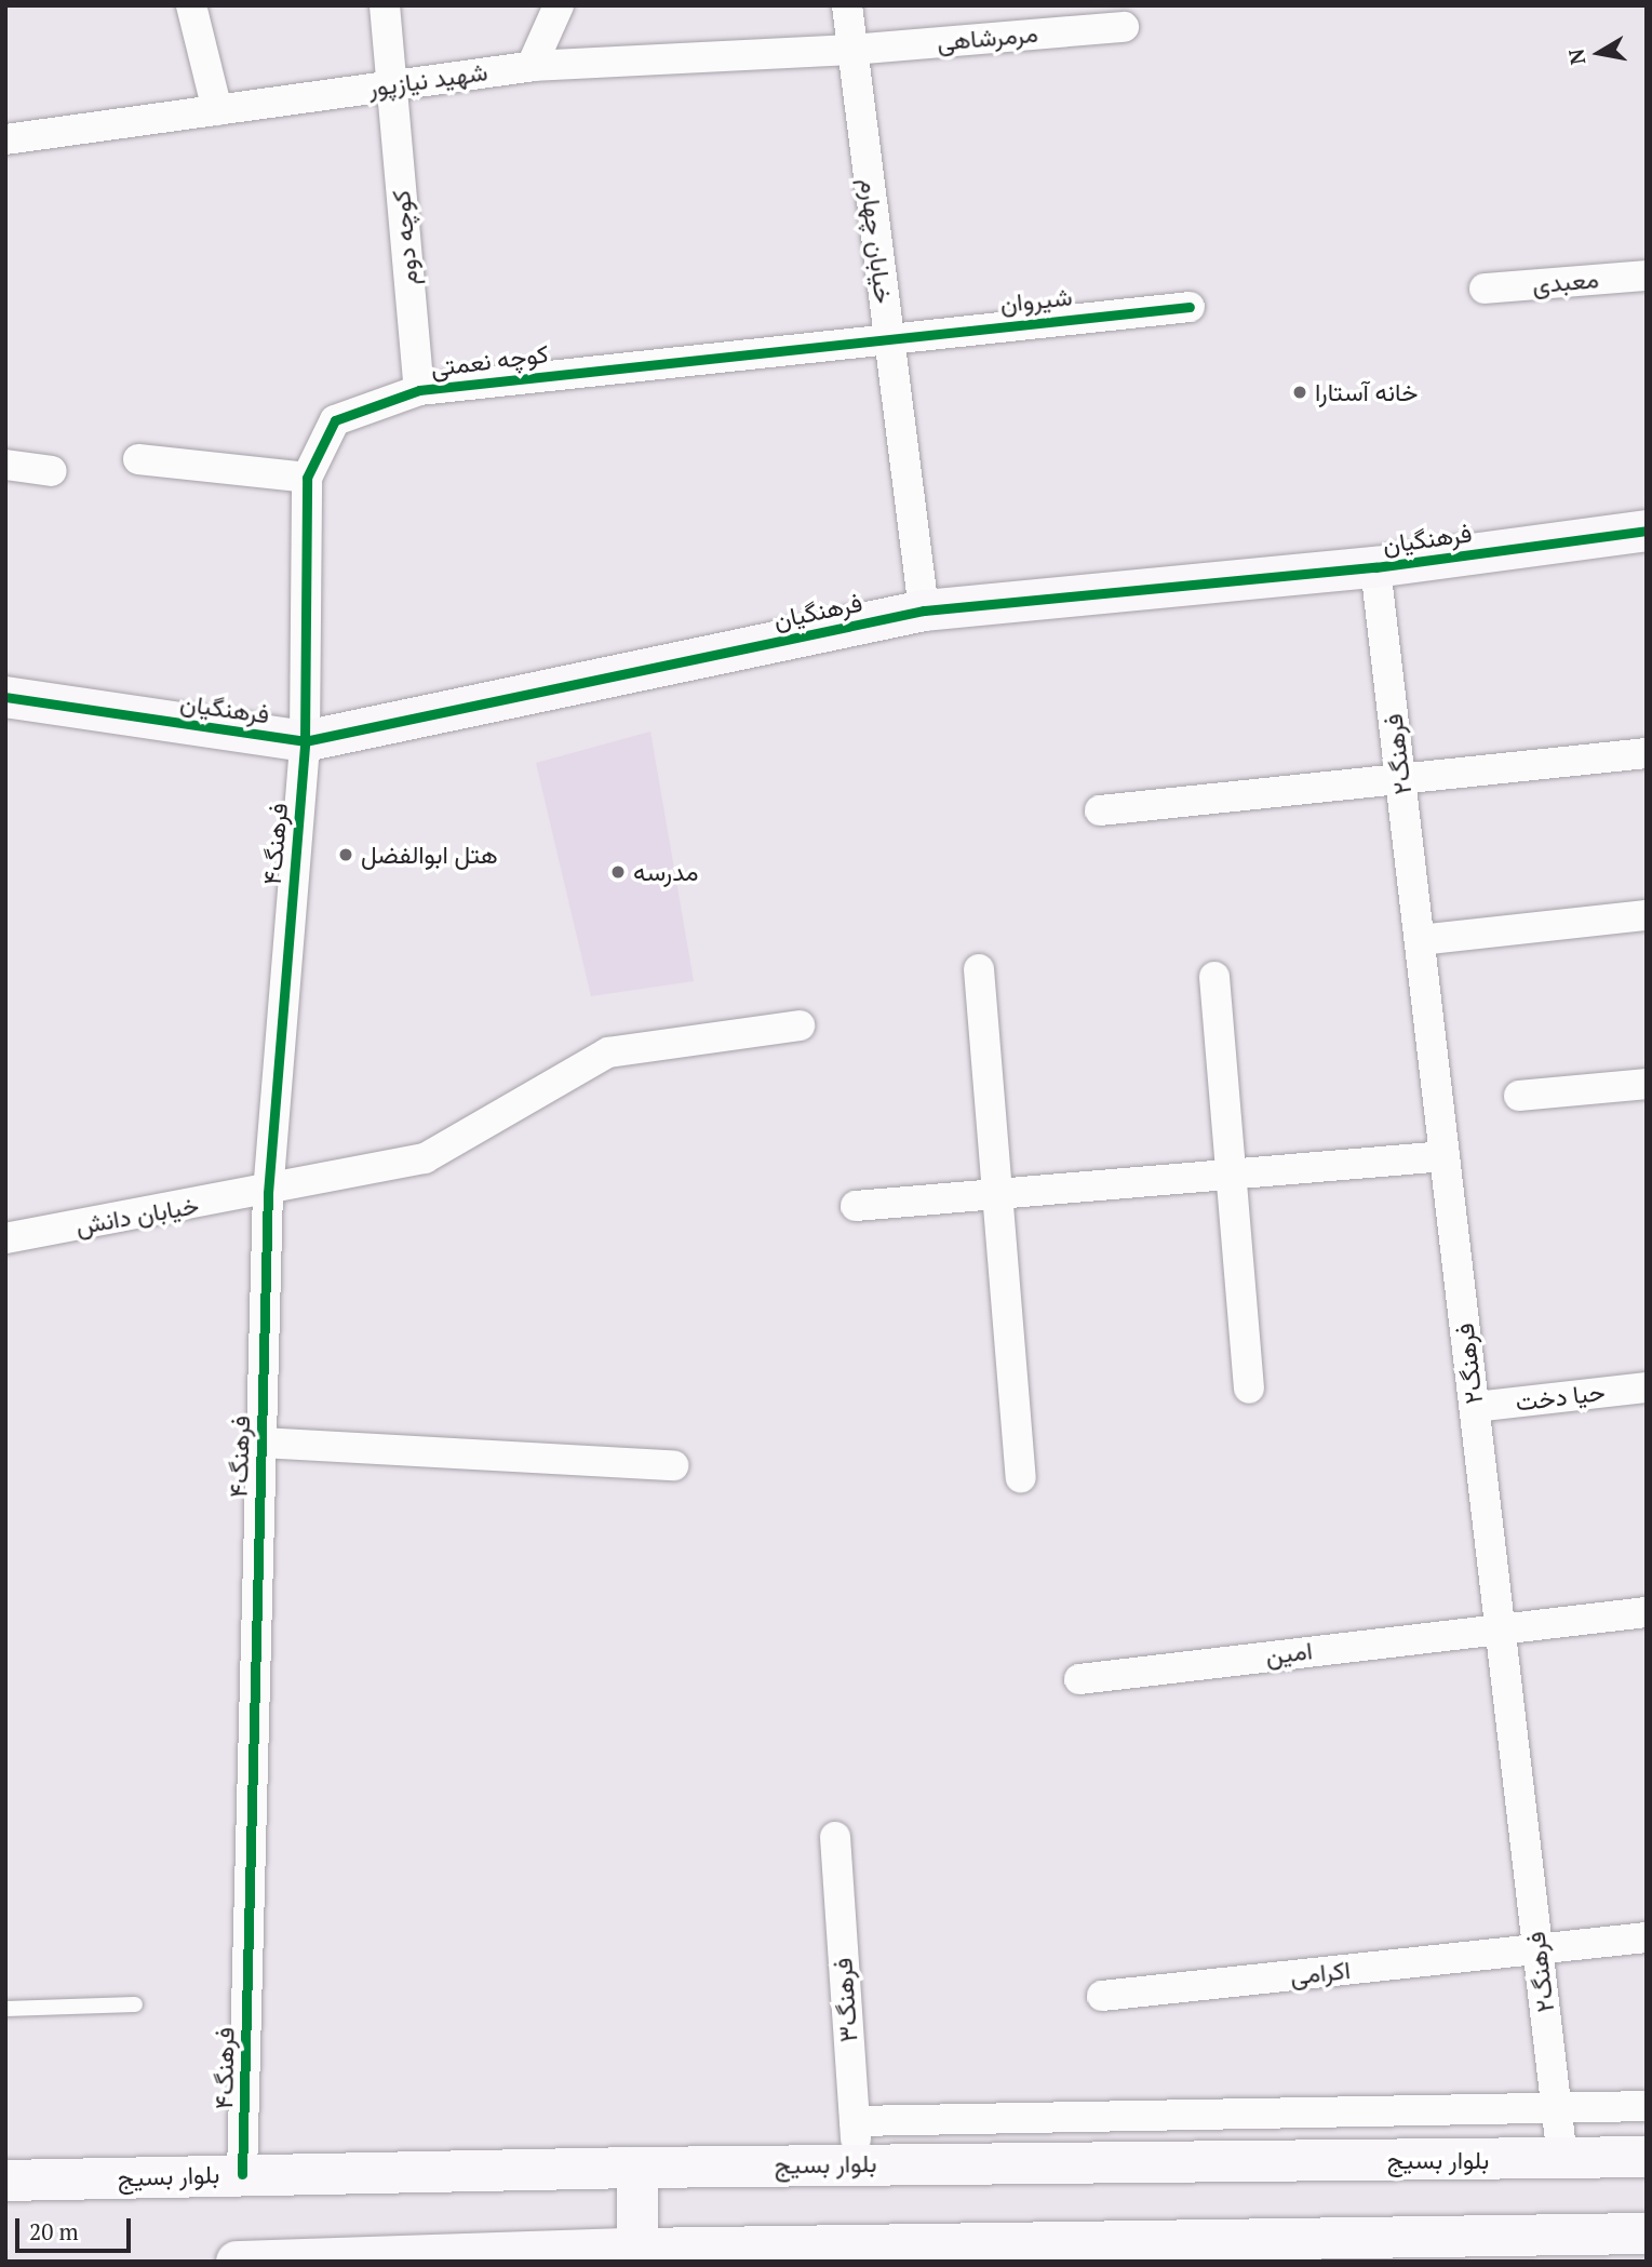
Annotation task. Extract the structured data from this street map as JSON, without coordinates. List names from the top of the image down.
{
  "streets": {
    "main road": ["فرهنگیان", "بلوار بسیج"],
    "street": [
      "مرمرشاهی",
      "شهید نیازپور",
      "کوچه دوم",
      "خیابان چهارم",
      "معبدی",
      "شیروان",
      "کوچه نعمتی",
      "فرهنگ۲",
      "فرهنگ۴",
      "خیابان دانش",
      "حیا دخت",
      "امین",
      "اکرامی",
      "فرهنگ۳"
    ]
  },
  "crossings": [
    ["مرمرشاهی", "شهید نیازپور"],
    ["مرمرشاهی", "خیابان چهارم"],
    ["شهید نیازپور", "کوچه دوم"],
    ["شهید نیازپور", "خیابان چهارم"],
    ["کوچه دوم", "کوچه نعمتی"],
    ["خیابان چهارم", "شیروان"],
    ["خیابان چهارم", "کوچه نعمتی"],
    ["خیابان چهارم", "فرهنگیان"],
    ["شیروان", "کوچه نعمتی"],
    ["کوچه نعمتی", "فرهنگیان"],
    ["کوچه نعمتی", "فرهنگ۴"],
    ["فرهنگیان", "فرهنگ۲"],
    ["فرهنگیان", "فرهنگ۴"],
    ["فرهنگ۲", "حیا دخت"],
    ["فرهنگ۲", "امین"],
    ["فرهنگ۲", "اکرامی"],
    ["فرهنگ۲", "بلوار بسیج"],
    ["فرهنگ۴", "خیابان دانش"],
    ["فرهنگ۴", "بلوار بسیج"],
    ["فرهنگ۳", "بلوار بسیج"]
  ],
  "places": ["خانه آستارا", "هتل ابوالفضل", "مدرسه"],
  "scale_bar": "20 m",
  "north": "left"
}
